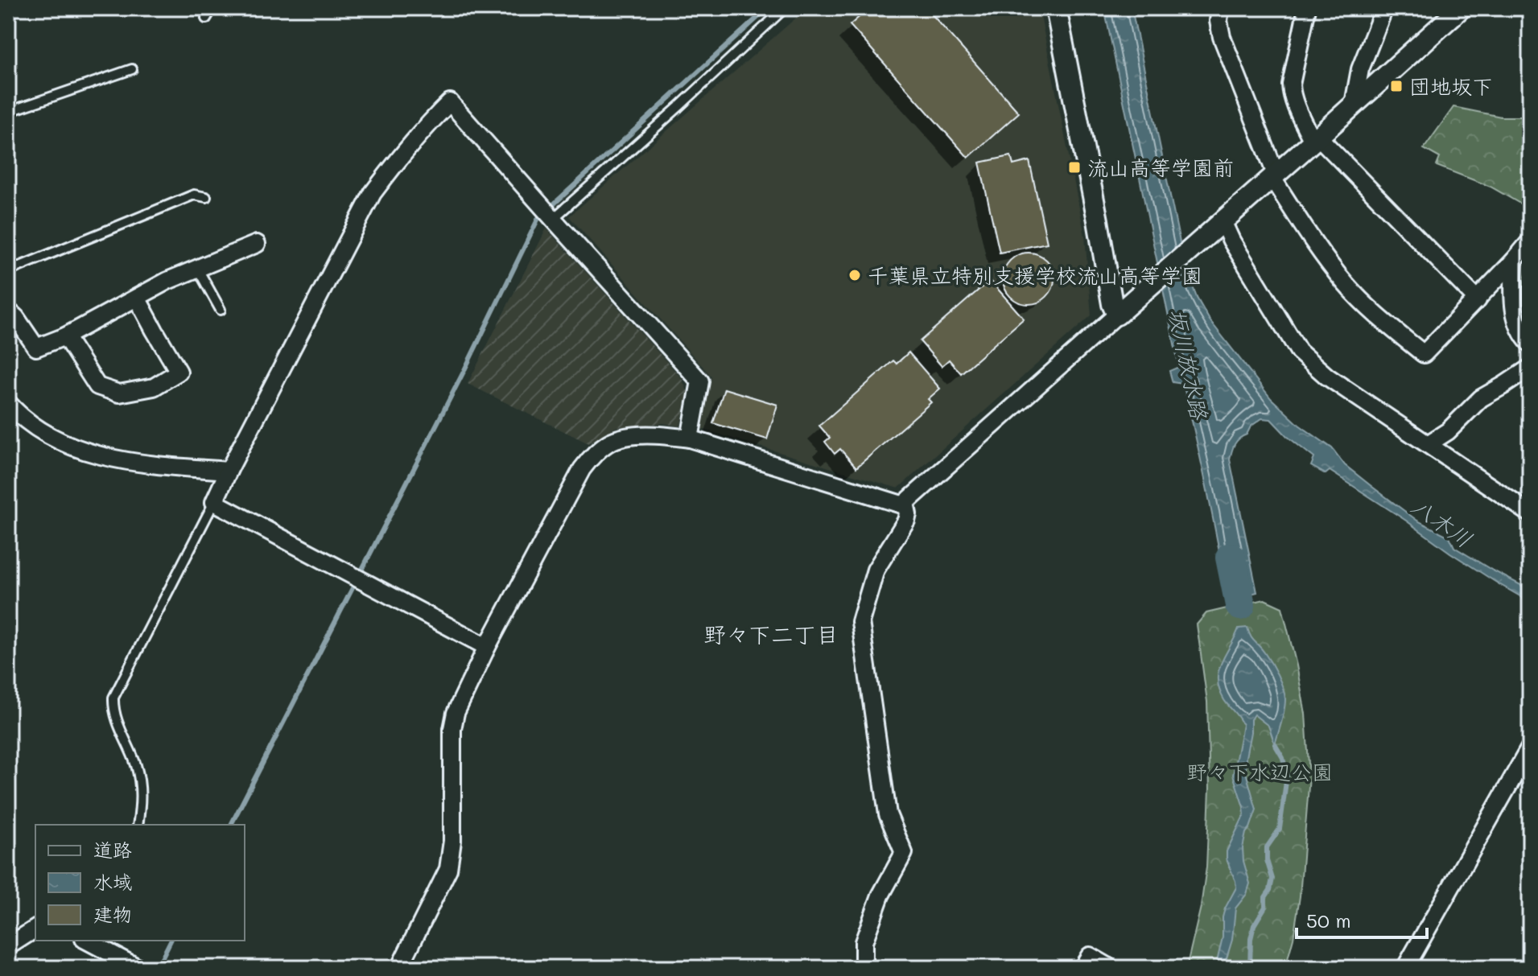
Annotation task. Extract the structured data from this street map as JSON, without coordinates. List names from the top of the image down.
{
  "districts": ["野々下二丁目"],
  "water": ["坂川放水路", "八木川"],
  "parks": ["野々下水辺公園"],
  "places": {
    "transit": ["団地坂下", "流山高等学園前"],
    "other": ["千葉県立特別支援学校流山高等学園"]
  },
  "legend": ["道路", "水域", "建物"],
  "scale_bar": "50 m"
}
